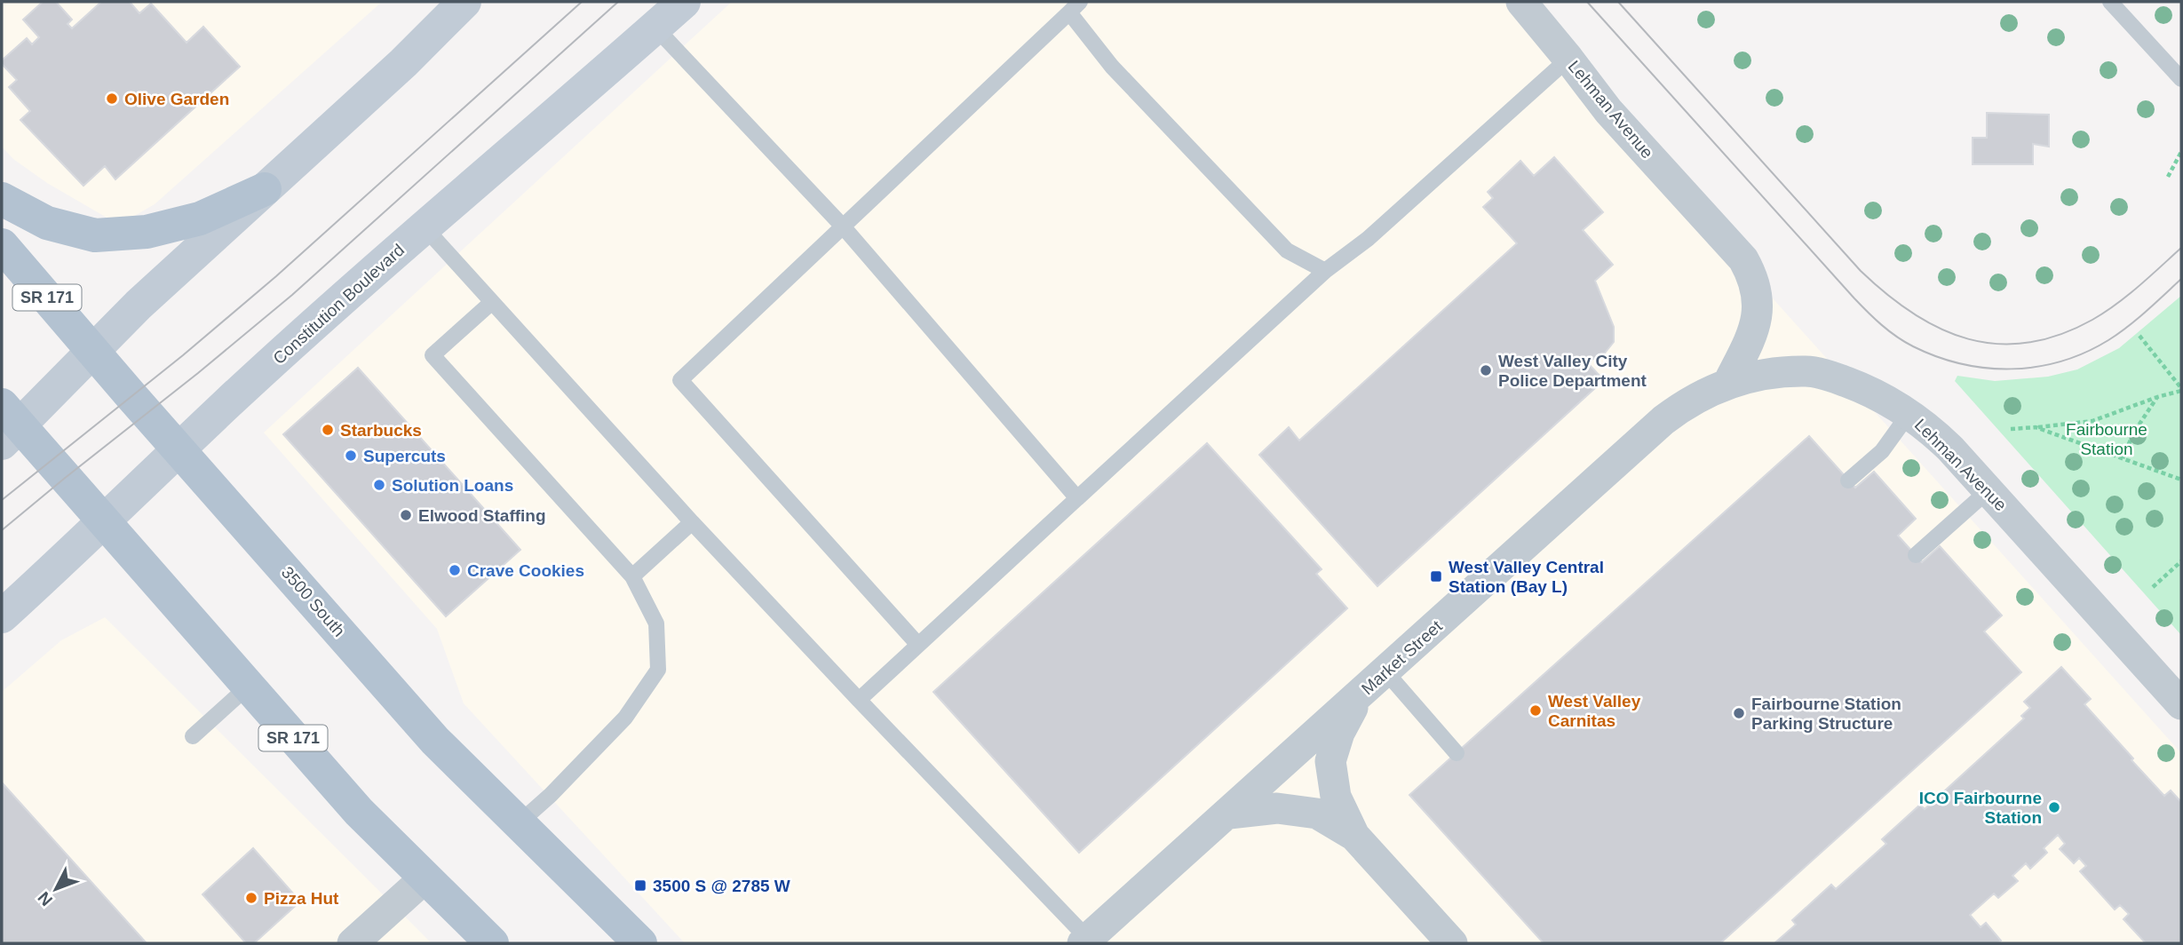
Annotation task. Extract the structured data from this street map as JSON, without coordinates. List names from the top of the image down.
{
  "streets": {
    "main road": ["SR 171", "Constitution Boulevard", "3500 South"],
    "street": ["Lehman Avenue", "Market Street"]
  },
  "crossings": [
    ["Lehman Avenue", "Market Street"],
    ["SR 171", "Constitution Boulevard"],
    ["Constitution Boulevard", "3500 South"]
  ],
  "parks": ["Fairbourne Station"],
  "places": {
    "other": [
      "Olive Garden",
      "West Valley City Police Department",
      "Starbucks",
      "Supercuts",
      "Solution Loans",
      "Elwood Staffing",
      "Crave Cookies",
      "West Valley Carnitas",
      "Fairbourne Station Parking Structure",
      "ICO Fairbourne Station",
      "Pizza Hut"
    ],
    "transit": ["West Valley Central Station (Bay L)", "3500 S @ 2785 W"]
  },
  "north": "bottom left"
}
